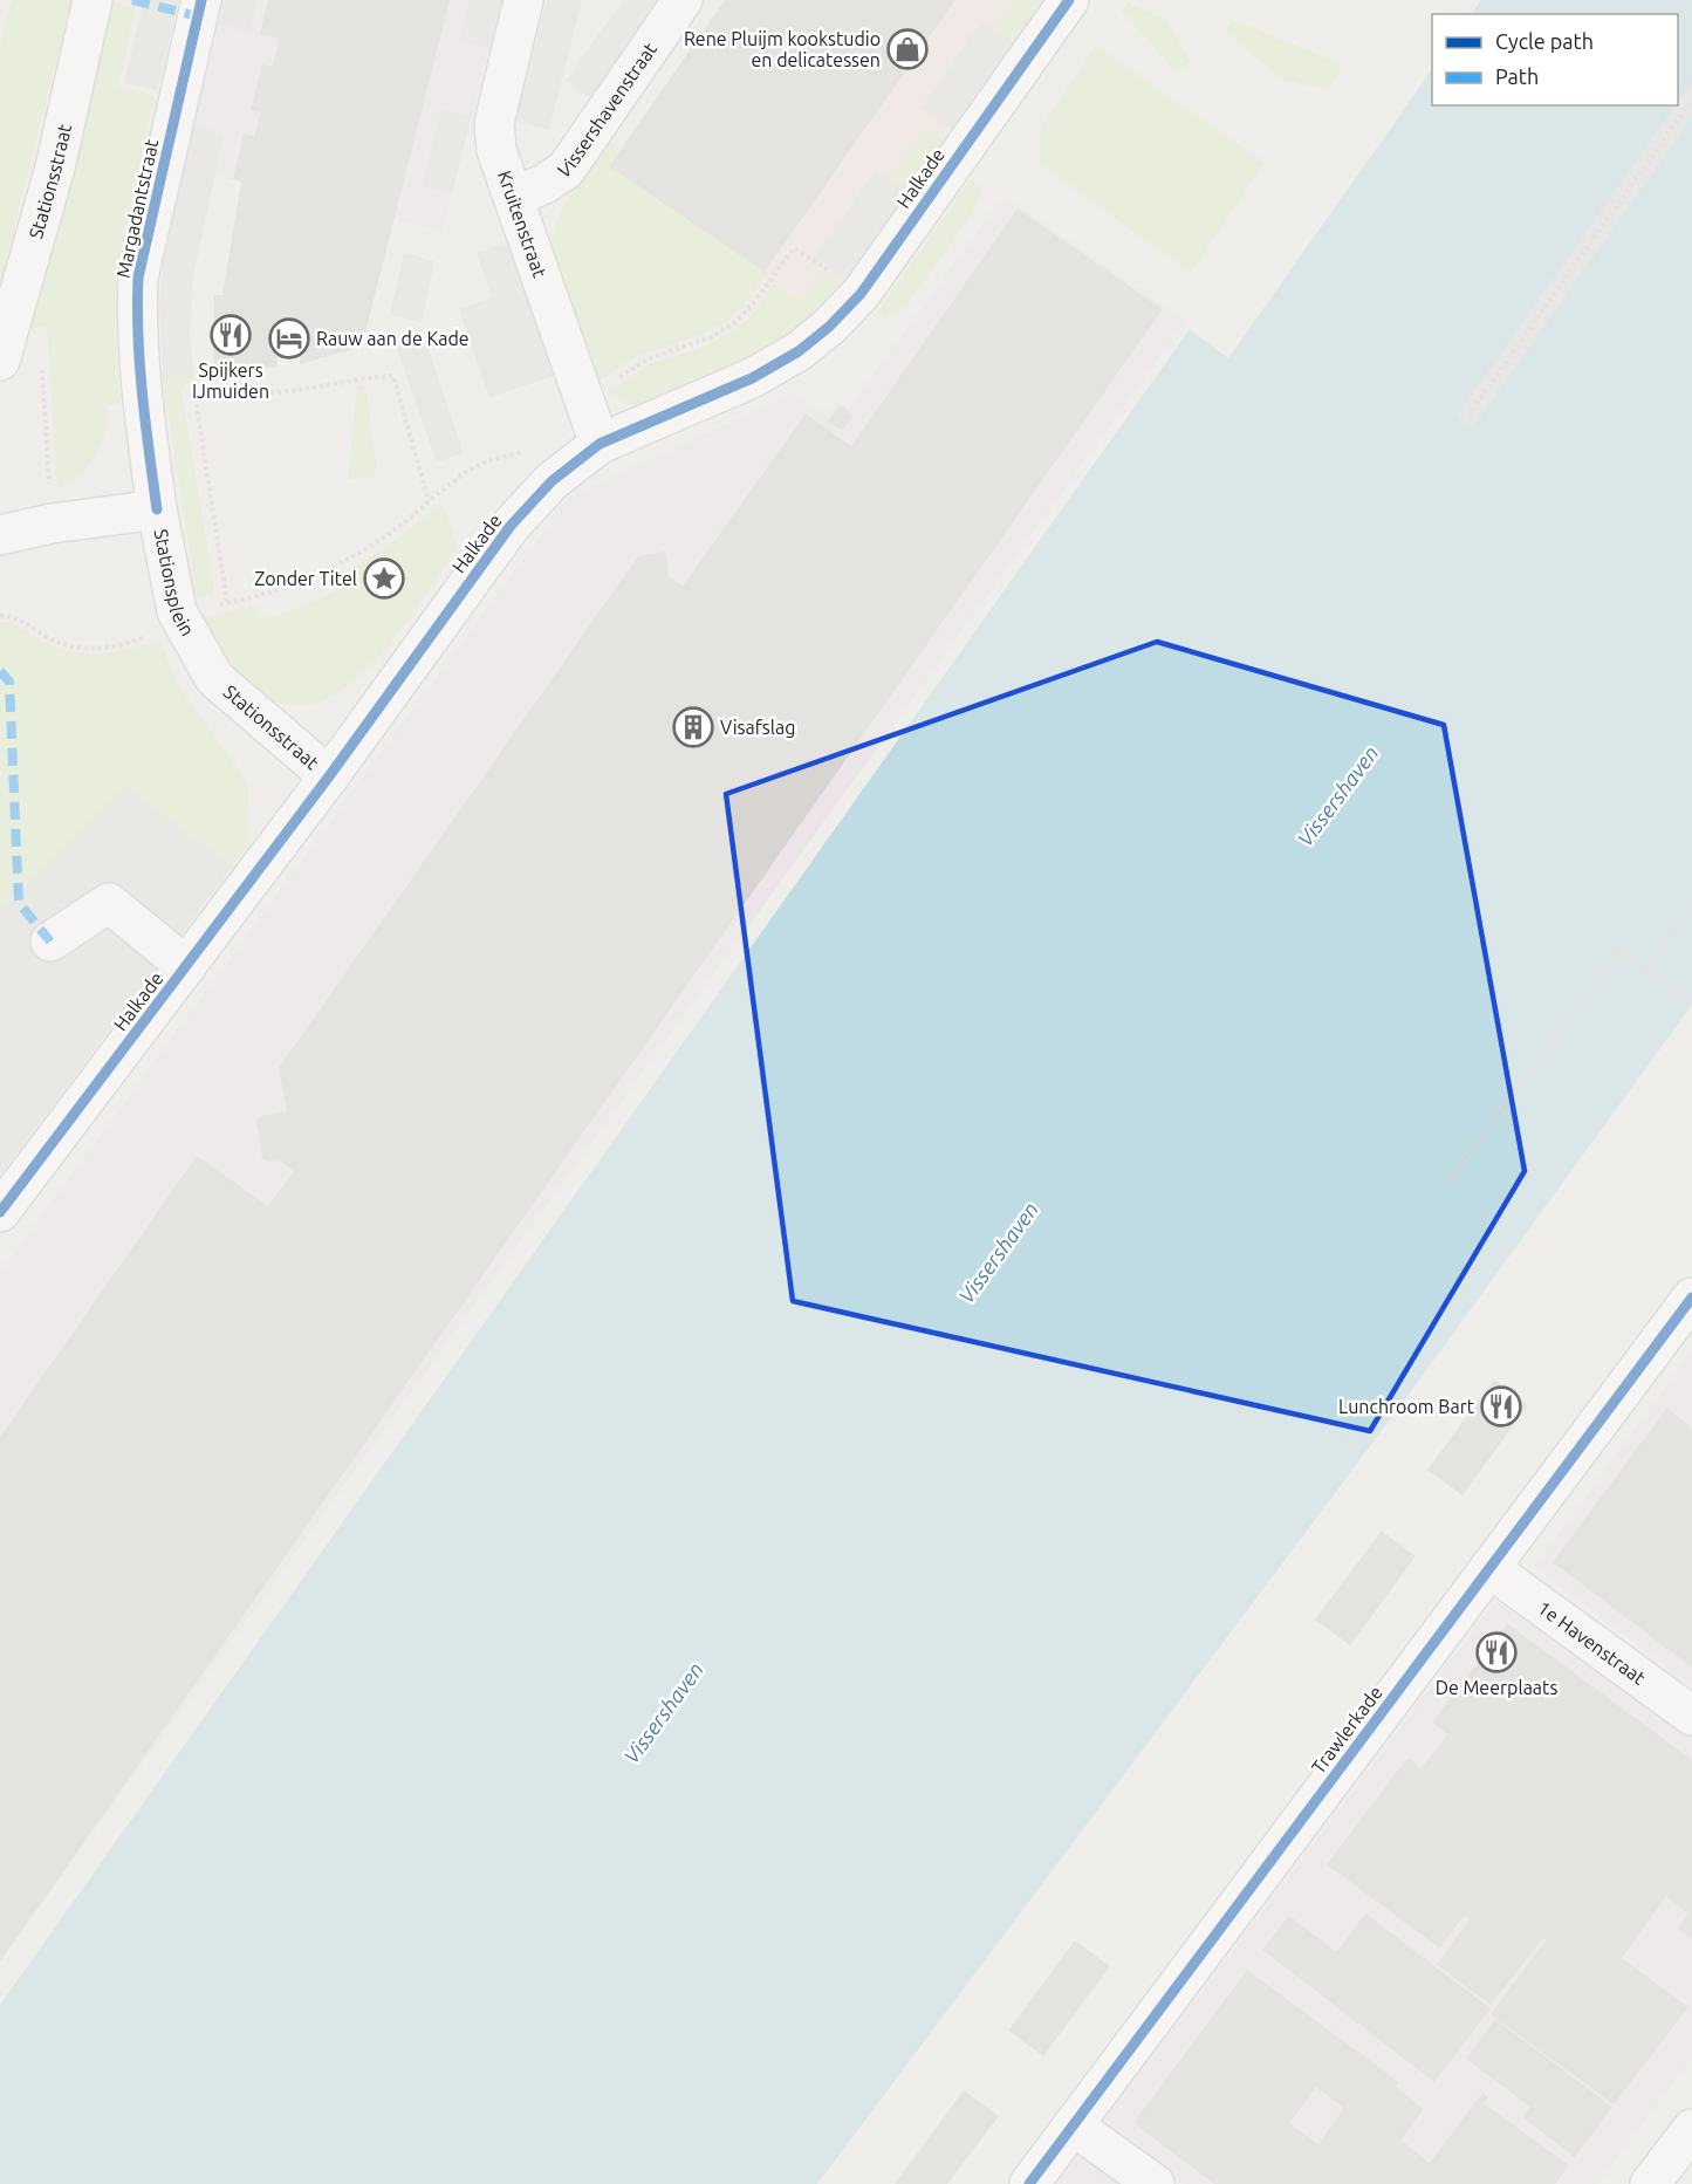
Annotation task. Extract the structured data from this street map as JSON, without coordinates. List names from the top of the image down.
{
  "streets": {
    "street": [
      "Vissershavenstraat",
      "Halkade",
      "Stationsstraat",
      "Margadantstraat",
      "Kruitenstraat",
      "Stationsplein",
      "1e Havenstraat",
      "Trawlerkade"
    ]
  },
  "crossings": [
    ["Vissershavenstraat", "Kruitenstraat"],
    ["Halkade", "Stationsstraat"],
    ["Halkade", "Kruitenstraat"],
    ["Stationsstraat", "Stationsplein"],
    ["Margadantstraat", "Stationsplein"],
    ["1e Havenstraat", "Trawlerkade"]
  ],
  "water": ["Vissershaven"],
  "places": {
    "shop": ["Rene Pluijm kookstudio en delicatessen"],
    "restaurant": ["Spijkers IJmuiden", "Lunchroom Bart", "De Meerplaats"],
    "hotel": ["Rauw aan de Kade"],
    "place": ["Zonder Titel"],
    "building": ["Visafslag"]
  },
  "legend": ["Cycle path", "Path"]
}
